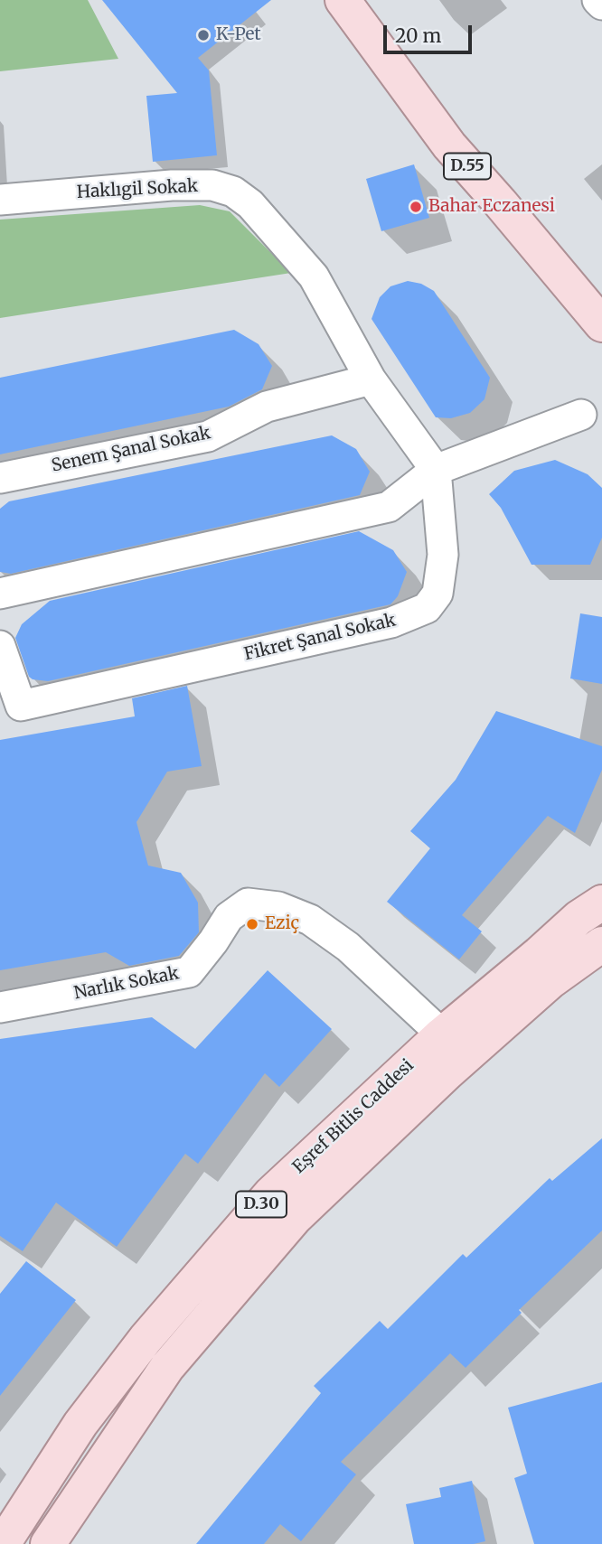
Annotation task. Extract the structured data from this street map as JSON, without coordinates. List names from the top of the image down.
{
  "streets": {
    "main road": ["D.55", "Eşref Bitlis Caddesi", "D.30"],
    "street": [
      "Haklıgil Sokak",
      "Senem Şanal Sokak",
      "Fikret Şanal Sokak",
      "Narlık Sokak"
    ]
  },
  "crossings": [
    ["Haklıgil Sokak", "Senem Şanal Sokak"],
    ["Narlık Sokak", "Eşref Bitlis Caddesi"]
  ],
  "places": ["K-Pet", "Bahar Eczanesi", "Eziç"],
  "scale_bar": "20 m"
}
